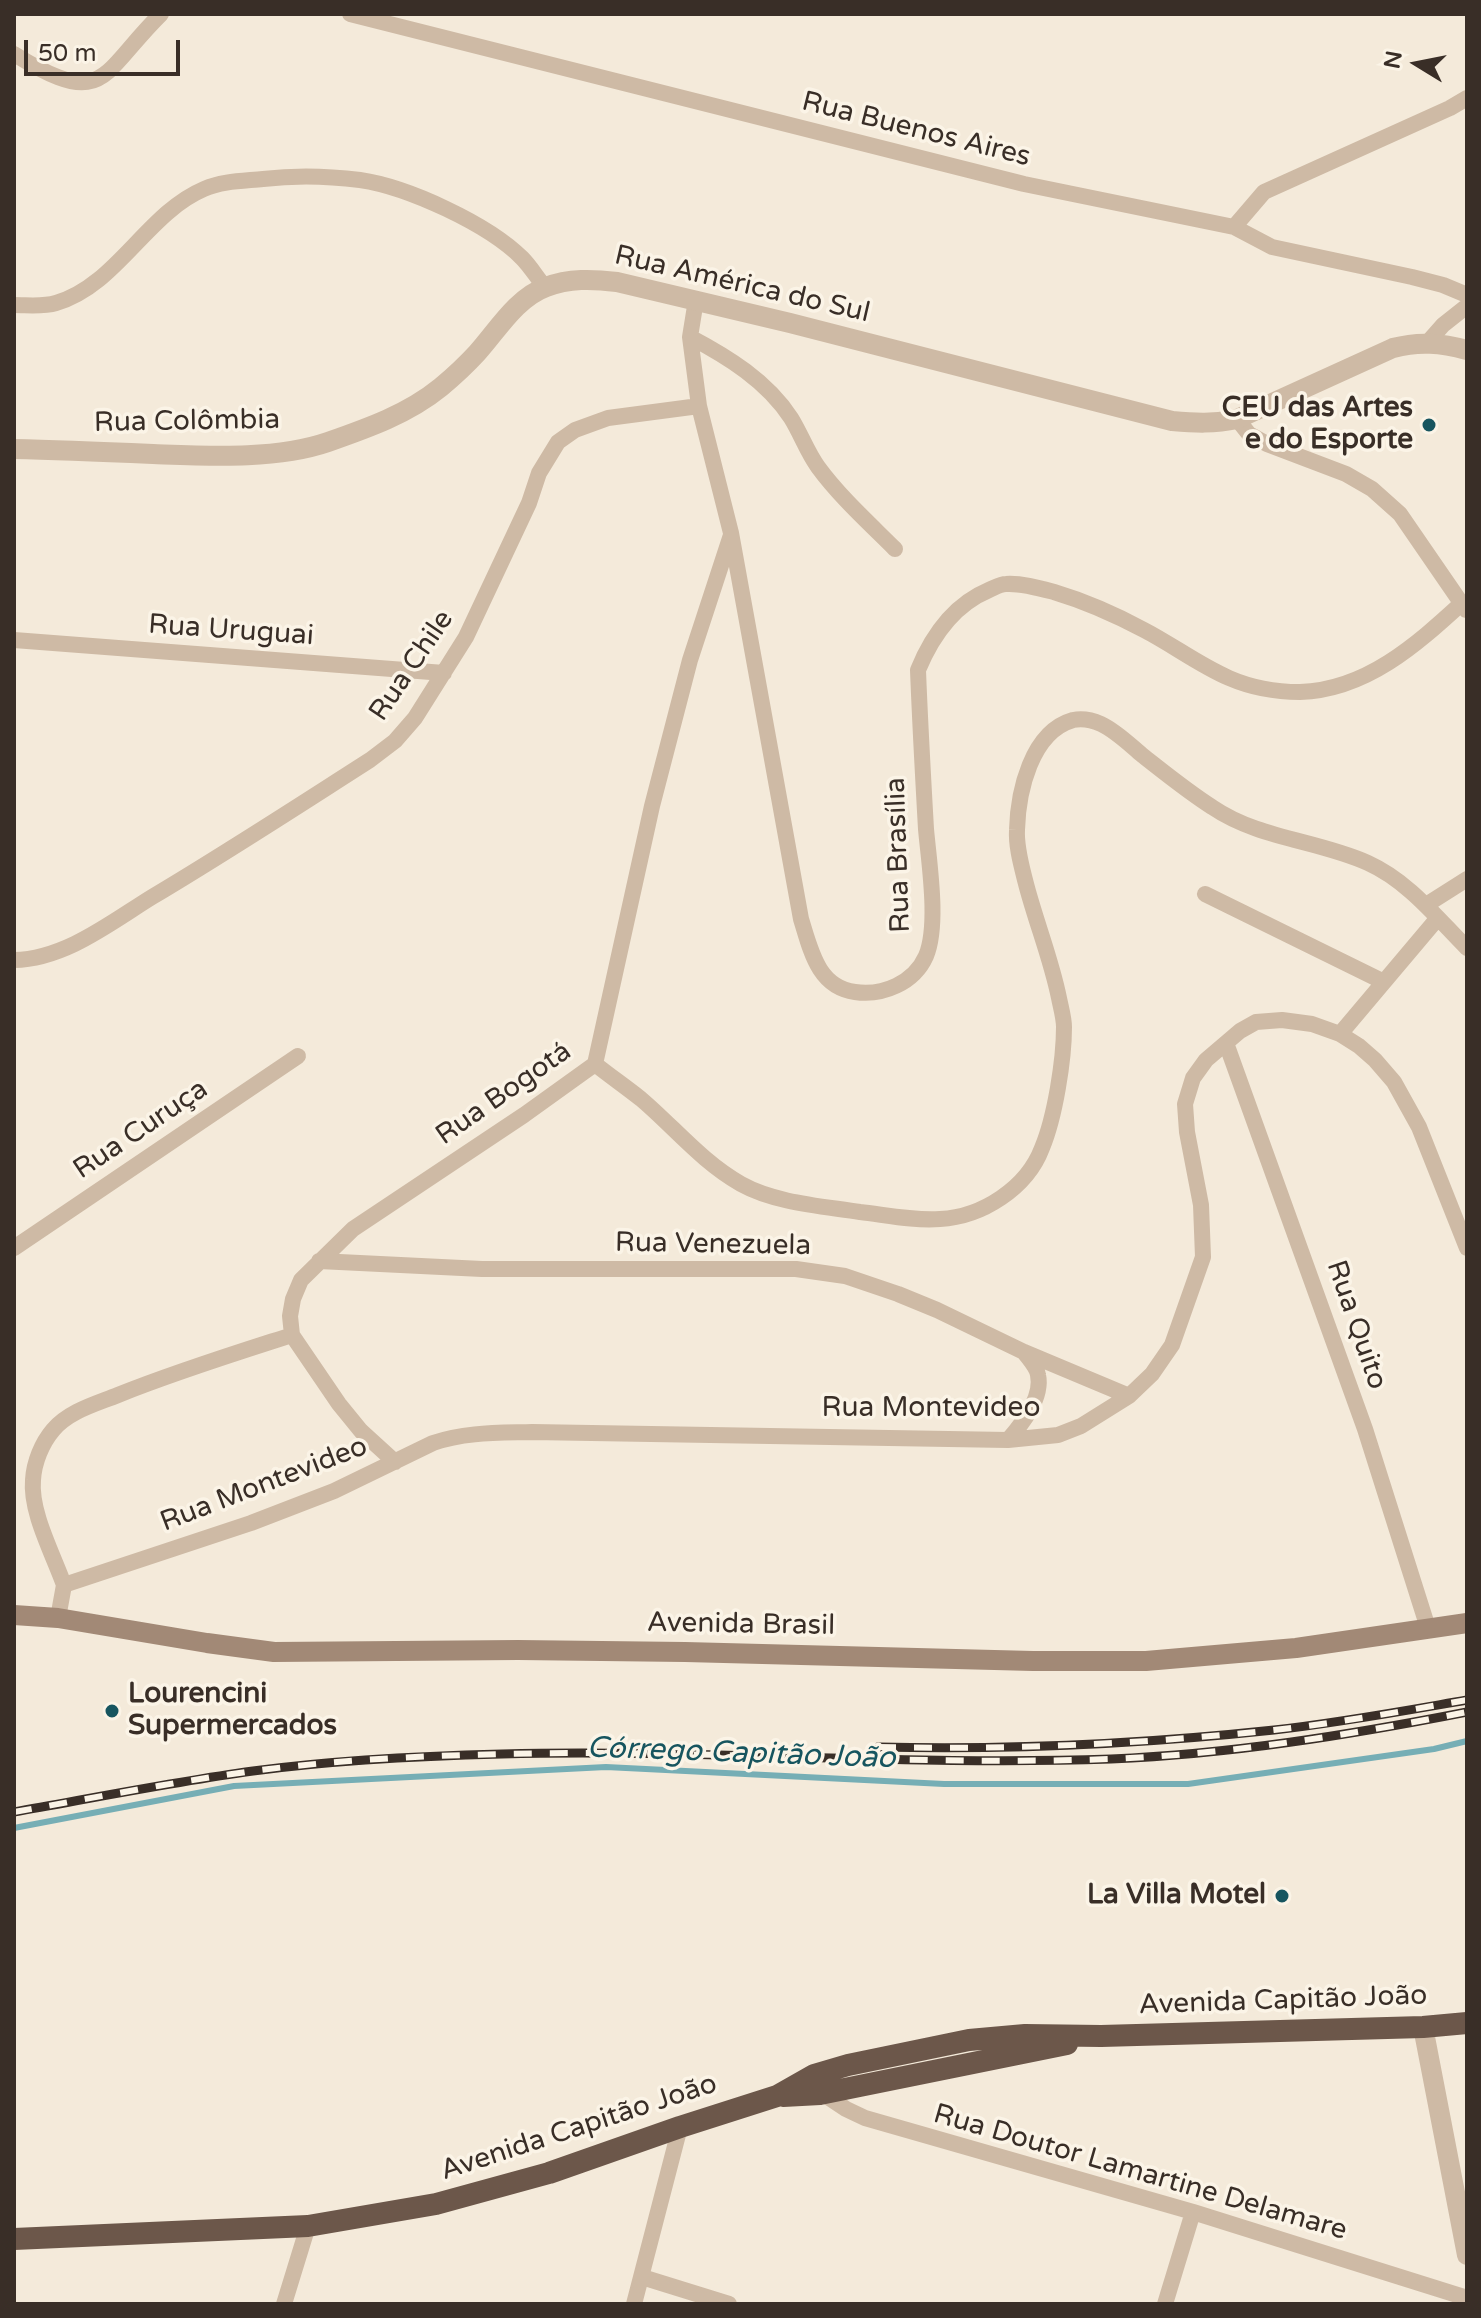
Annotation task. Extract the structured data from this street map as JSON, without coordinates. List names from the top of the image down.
{
  "streets": {
    "highway": ["Avenida Capitão João"],
    "main road": ["Avenida Brasil"],
    "street": [
      "Rua Buenos Aires",
      "Rua América do Sul",
      "Rua Colômbia",
      "Rua Uruguai",
      "Rua Chile",
      "Rua Brasília",
      "Rua Bogotá",
      "Rua Curuça",
      "Rua Venezuela",
      "Rua Quito",
      "Rua Montevideo",
      "Rua Doutor Lamartine Delamare"
    ]
  },
  "crossings": [
    ["Rua América do Sul", "Rua Colômbia"],
    ["Rua América do Sul", "Rua Brasília"],
    ["Rua Uruguai", "Rua Chile"],
    ["Rua Chile", "Rua Brasília"],
    ["Rua Brasília", "Rua Bogotá"],
    ["Rua Bogotá", "Rua Venezuela"],
    ["Rua Venezuela", "Rua Montevideo"],
    ["Rua Quito", "Rua Montevideo"],
    ["Rua Quito", "Avenida Brasil"],
    ["Avenida Capitão João", "Rua Doutor Lamartine Delamare"]
  ],
  "water": ["Córrego Capitão João"],
  "places": ["CEU das Artes e do Esporte", "Lourencini Supermercados", "La Villa Motel"],
  "scale_bar": "50 m",
  "north": "left"
}
